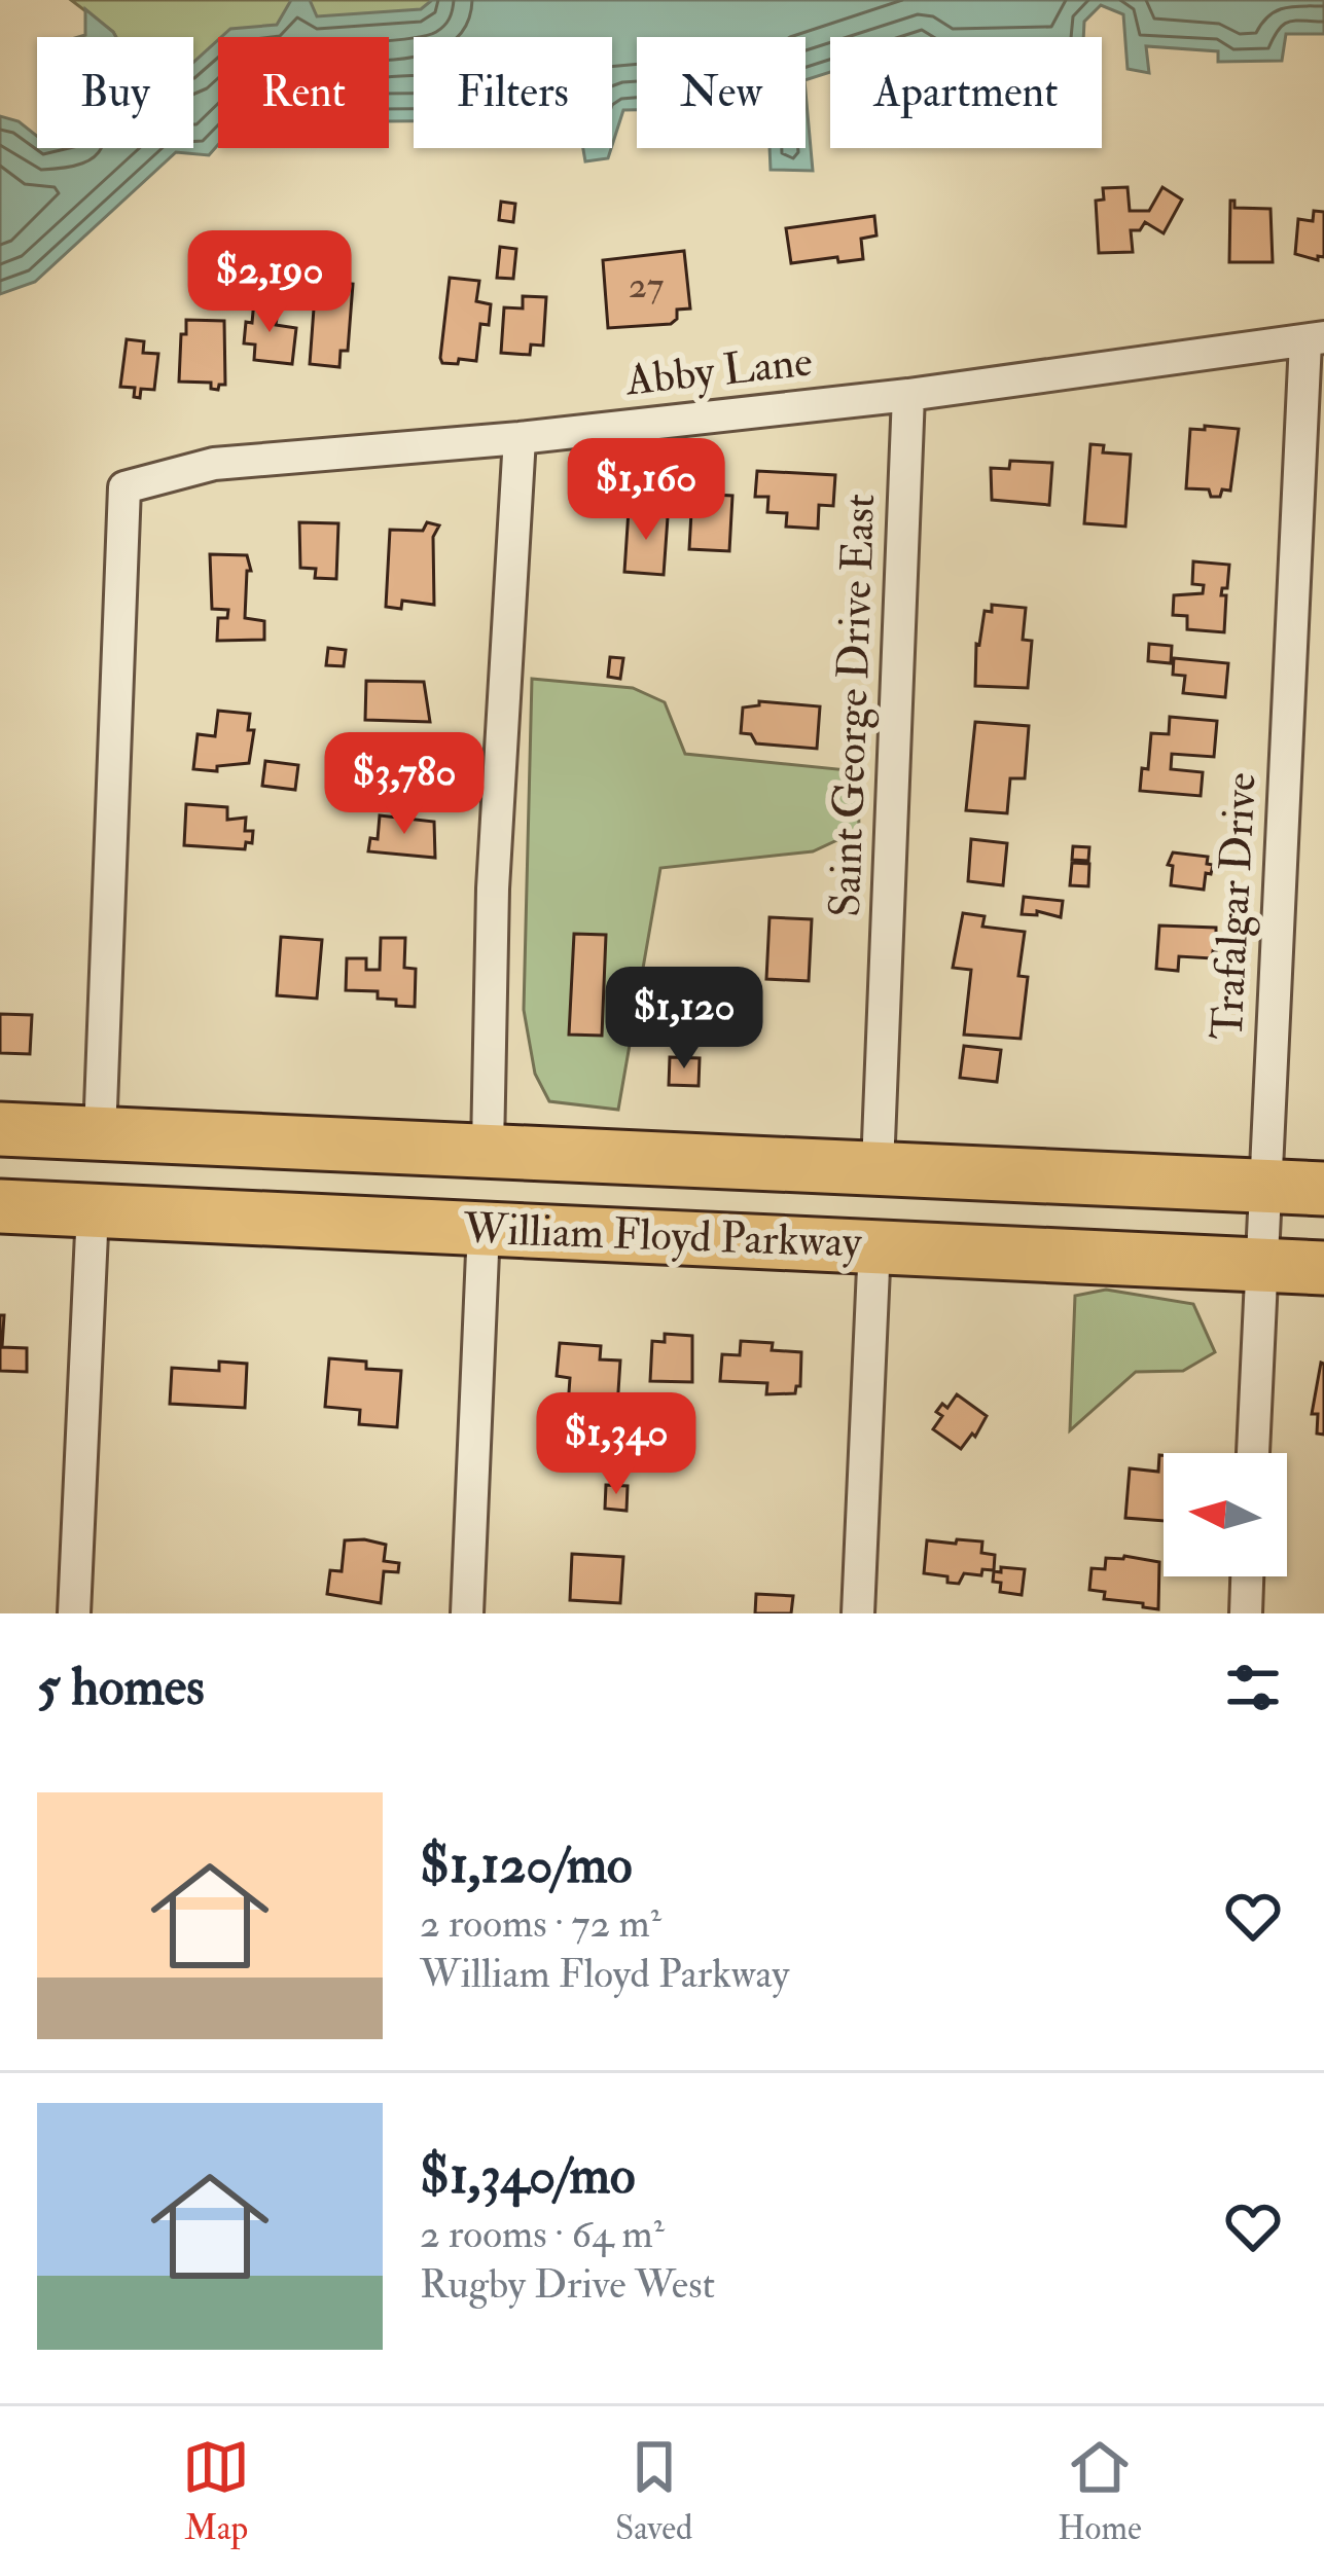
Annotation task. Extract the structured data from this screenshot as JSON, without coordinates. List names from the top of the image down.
{
  "streets": {
    "highway": ["William Floyd Parkway"],
    "street": ["Abby Lane", "Saint George Drive East", "Trafalgar Drive"]
  },
  "crossings": [
    ["Abby Lane", "Saint George Drive East"],
    ["Abby Lane", "Trafalgar Drive"],
    ["Abby Lane", "William Floyd Parkway"],
    ["Saint George Drive East", "William Floyd Parkway"],
    ["Trafalgar Drive", "William Floyd Parkway"]
  ],
  "house_numbers": ["27"],
  "north": "left",
  "page": {
    "chip": [
      "Buy",
      "Rent",
      "Filters",
      "New",
      "Apartment"
    ],
    "price": [
      "$2,190",
      "$1,160",
      "$3,780",
      "$1,120",
      "$1,340"
    ],
    "heading": "5 homes",
    "list": [
      {
        "name": "$1,120/mo",
        "note": "2 rooms · 72 m² · William Floyd Parkway"
      },
      {
        "name": "$1,340/mo",
        "note": "2 rooms · 64 m² · Rugby Drive West"
      }
    ],
    "tabs": ["Map", "Saved", "Home"]
  }
}
